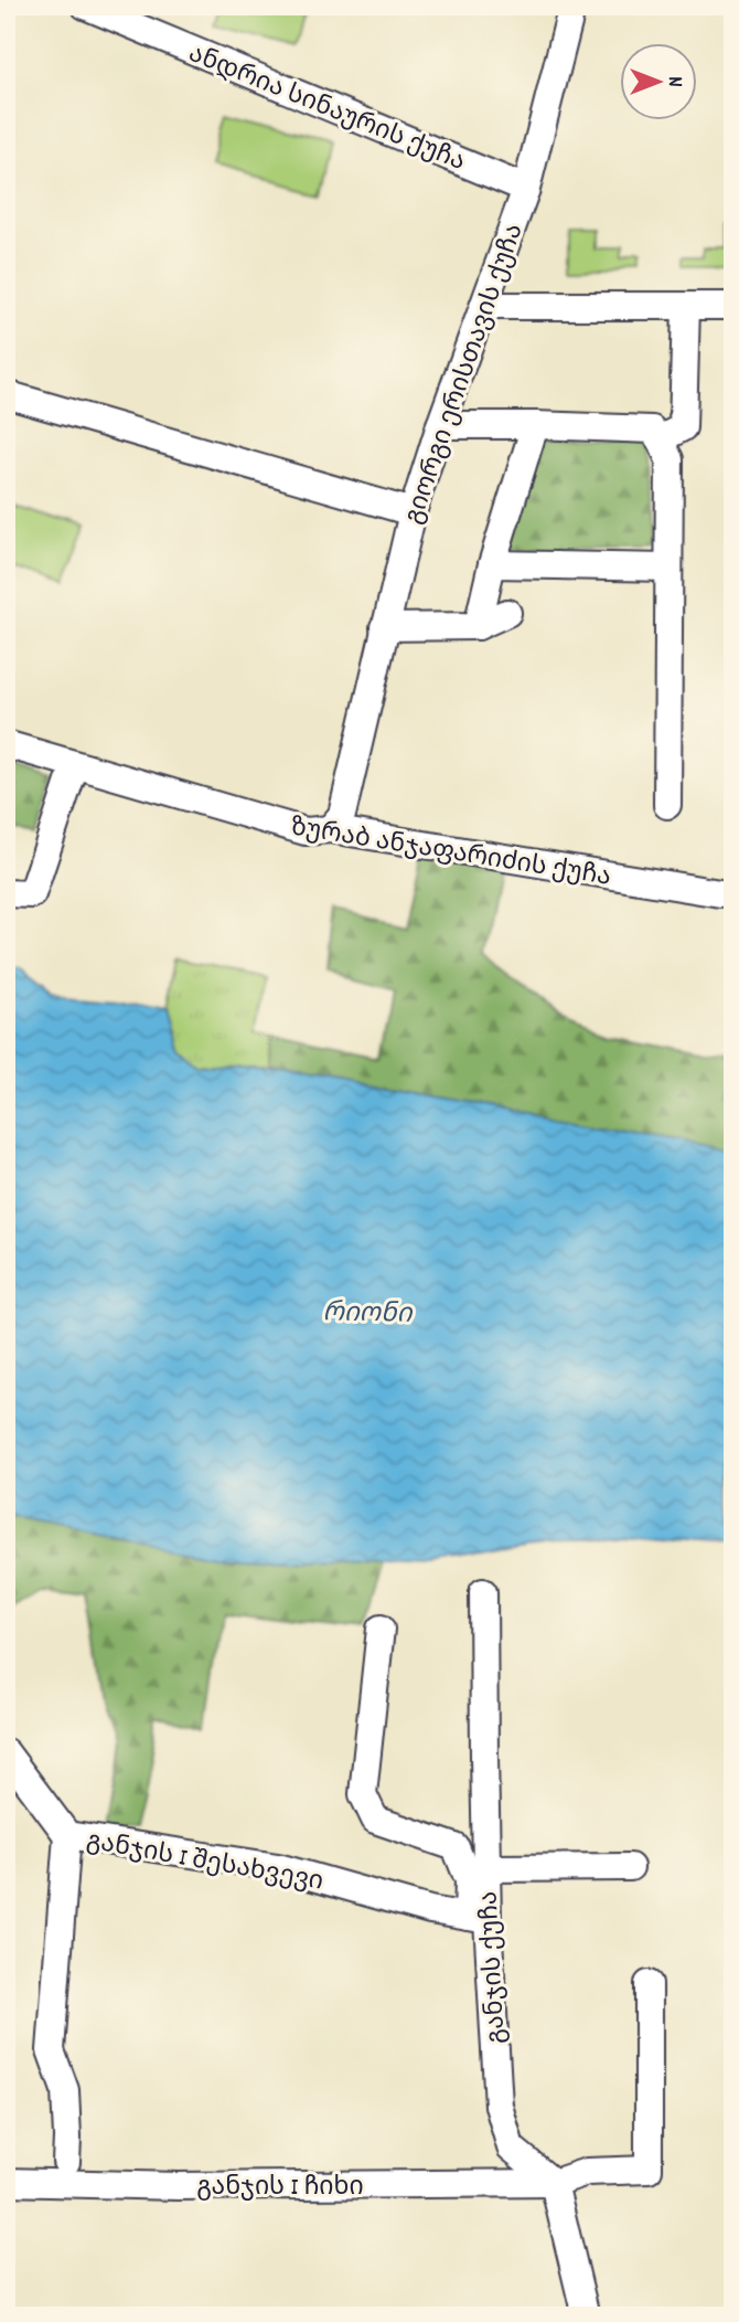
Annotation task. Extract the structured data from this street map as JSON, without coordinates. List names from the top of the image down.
{
  "streets": {
    "street": [
      "ანდრია სინაურის ქუჩა",
      "გიორგი ერისთავის ქუჩა",
      "ზურაბ ანჯაფარიძის ქუჩა",
      "განჯის I შესახვევი",
      "განჯის ქუჩა",
      "განჯის I ჩიხი"
    ]
  },
  "crossings": [
    ["ანდრია სინაურის ქუჩა", "გიორგი ერისთავის ქუჩა"],
    ["გიორგი ერისთავის ქუჩა", "ზურაბ ანჯაფარიძის ქუჩა"],
    ["განჯის I შესახვევი", "განჯის ქუჩა"],
    ["განჯის ქუჩა", "განჯის I ჩიხი"]
  ],
  "water": ["რიონი"],
  "north": "right"
}
